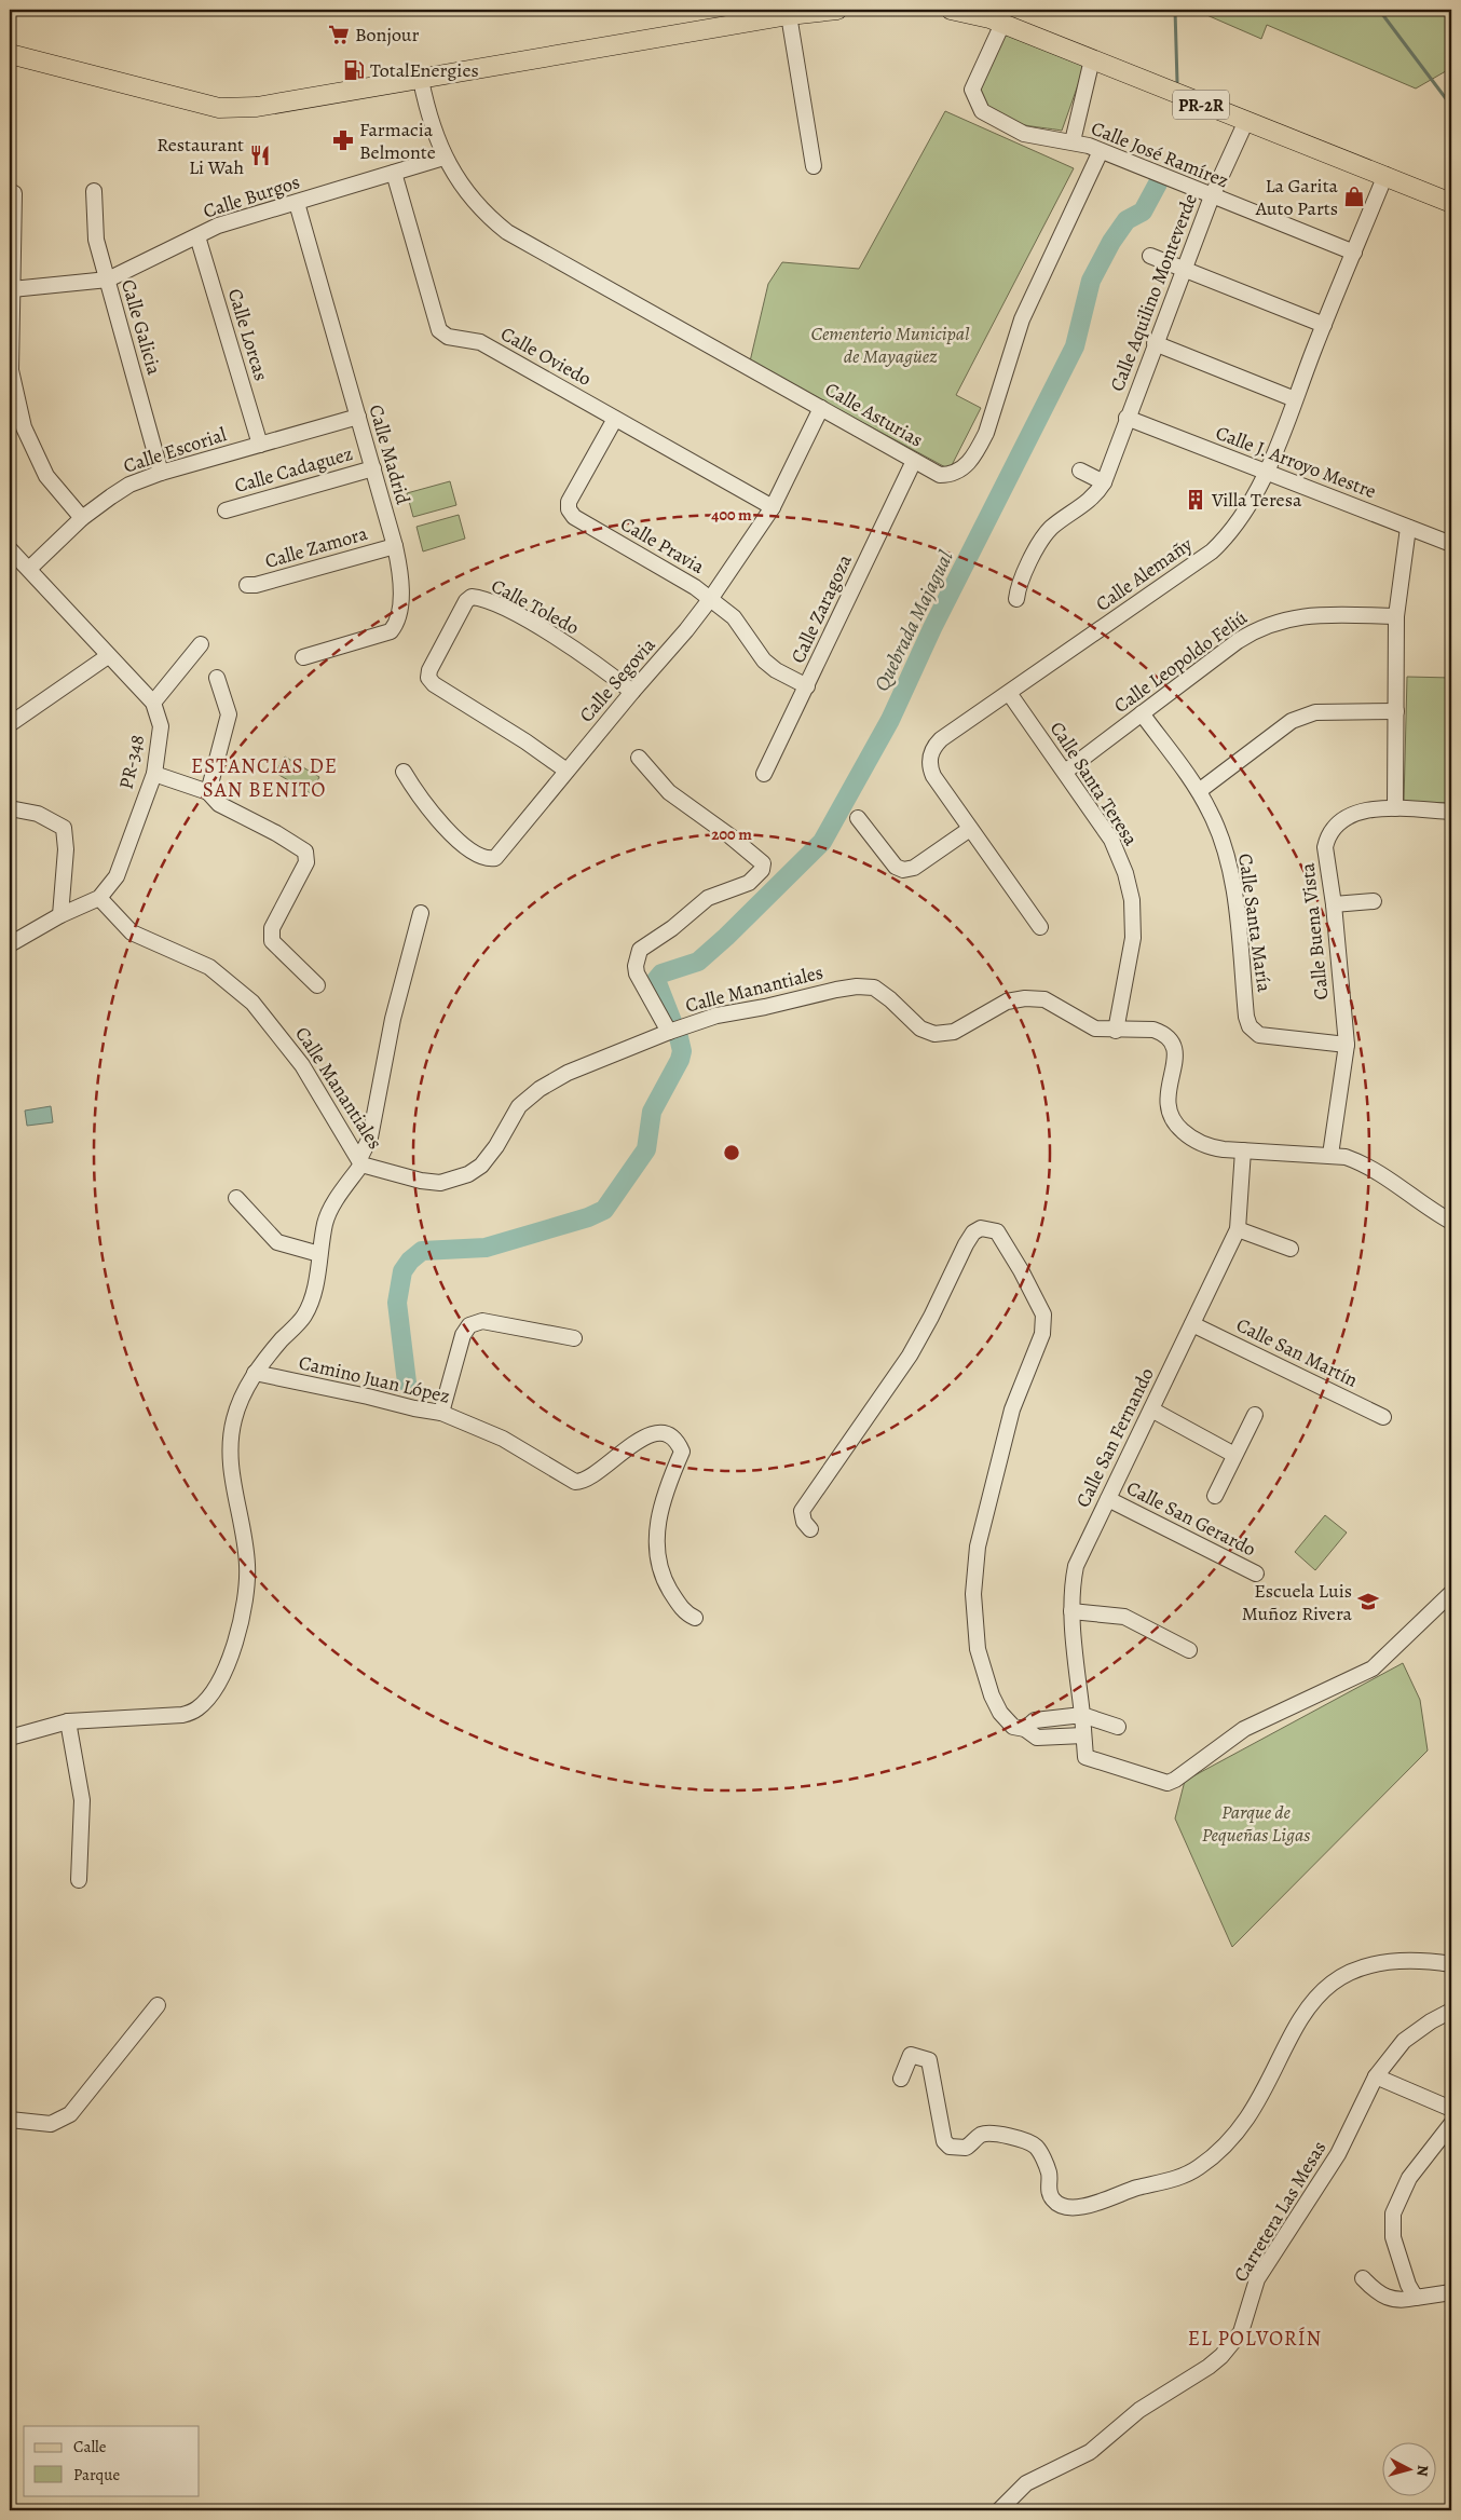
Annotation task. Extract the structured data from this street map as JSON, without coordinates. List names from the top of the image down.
{
  "streets": {
    "main road": ["PR-2R"],
    "street": [
      "Calle José Ramírez",
      "Calle Burgos",
      "Calle Aquilino Monteverde",
      "Calle Galicia",
      "Calle Lorcas",
      "Calle Oviedo",
      "Calle Asturias",
      "Calle Escorial",
      "Calle Madrid",
      "Calle J. Arroyo Mestre",
      "Calle Cadaguez",
      "Calle Pravia",
      "Calle Zamora",
      "Calle Alemañy",
      "Calle Toledo",
      "Calle Zaragoza",
      "Calle Leopoldo Feliú",
      "Calle Segovia",
      "PR-348",
      "Calle Santa Teresa",
      "Calle Santa María",
      "Calle Buena Vista",
      "Calle Manantiales",
      "Calle San Martín",
      "Camino Juan López",
      "Calle San Fernando",
      "Calle San Gerardo",
      "Carretera Las Mesas"
    ]
  },
  "crossings": [
    ["PR-2R", "Calle José Ramírez"],
    ["PR-2R", "Calle Aquilino Monteverde"],
    ["PR-2R", "Calle Alemañy"],
    ["Calle José Ramírez", "Calle Aquilino Monteverde"],
    ["Calle José Ramírez", "Calle Asturias"],
    ["Calle José Ramírez", "Calle Alemañy"],
    ["Calle Burgos", "Calle Galicia"],
    ["Calle Burgos", "Calle Lorcas"],
    ["Calle Burgos", "Calle Oviedo"],
    ["Calle Burgos", "Calle Asturias"],
    ["Calle Burgos", "Calle Madrid"],
    ["Calle Aquilino Monteverde", "Calle J. Arroyo Mestre"],
    ["Calle Galicia", "Calle Escorial"],
    ["Calle Lorcas", "Calle Escorial"],
    ["Calle Oviedo", "Calle Pravia"],
    ["Calle Oviedo", "Calle Segovia"],
    ["Calle Asturias", "Calle Zaragoza"],
    ["Calle Asturias", "Calle Segovia"],
    ["Calle Escorial", "Calle Madrid"],
    ["Calle Escorial", "PR-348"],
    ["Calle Madrid", "Calle Cadaguez"],
    ["Calle Madrid", "Calle Zamora"],
    ["Calle J. Arroyo Mestre", "Calle Alemañy"],
    ["Calle Pravia", "Calle Zaragoza"],
    ["Calle Pravia", "Calle Segovia"],
    ["Calle Alemañy", "Calle Santa Teresa"],
    ["Calle Toledo", "Calle Segovia"],
    ["Calle Leopoldo Feliú", "Calle Santa Teresa"],
    ["Calle Leopoldo Feliú", "Calle Santa María"],
    ["PR-348", "Calle Manantiales"],
    ["Calle Santa Teresa", "Calle Manantiales"],
    ["Calle Santa María", "Calle Buena Vista"],
    ["Calle Buena Vista", "Calle Manantiales"],
    ["Calle Manantiales", "Calle San Fernando"],
    ["Calle San Martín", "Calle San Fernando"],
    ["Calle San Fernando", "Calle San Gerardo"]
  ],
  "districts": ["ESTANCIAS DE SAN BENITO", "EL POLVORÍN"],
  "water": ["Quebrada Majagual"],
  "parks": ["Cementerio Municipal de Mayagüez", "Parque de Pequeñas Ligas"],
  "places": {
    "supermarket": ["Bonjour"],
    "fuel station": ["TotalEnergies"],
    "pharmacy": ["Farmacia Belmonte"],
    "restaurant": ["Restaurant Li Wah"],
    "shop": ["La Garita Auto Parts"],
    "building": ["Villa Teresa"],
    "school or university": ["Escuela Luis Muñoz Rivera"]
  },
  "legend": ["Calle", "Parque"],
  "north": "right",
  "rings": ["400 m", "200 m"]
}
